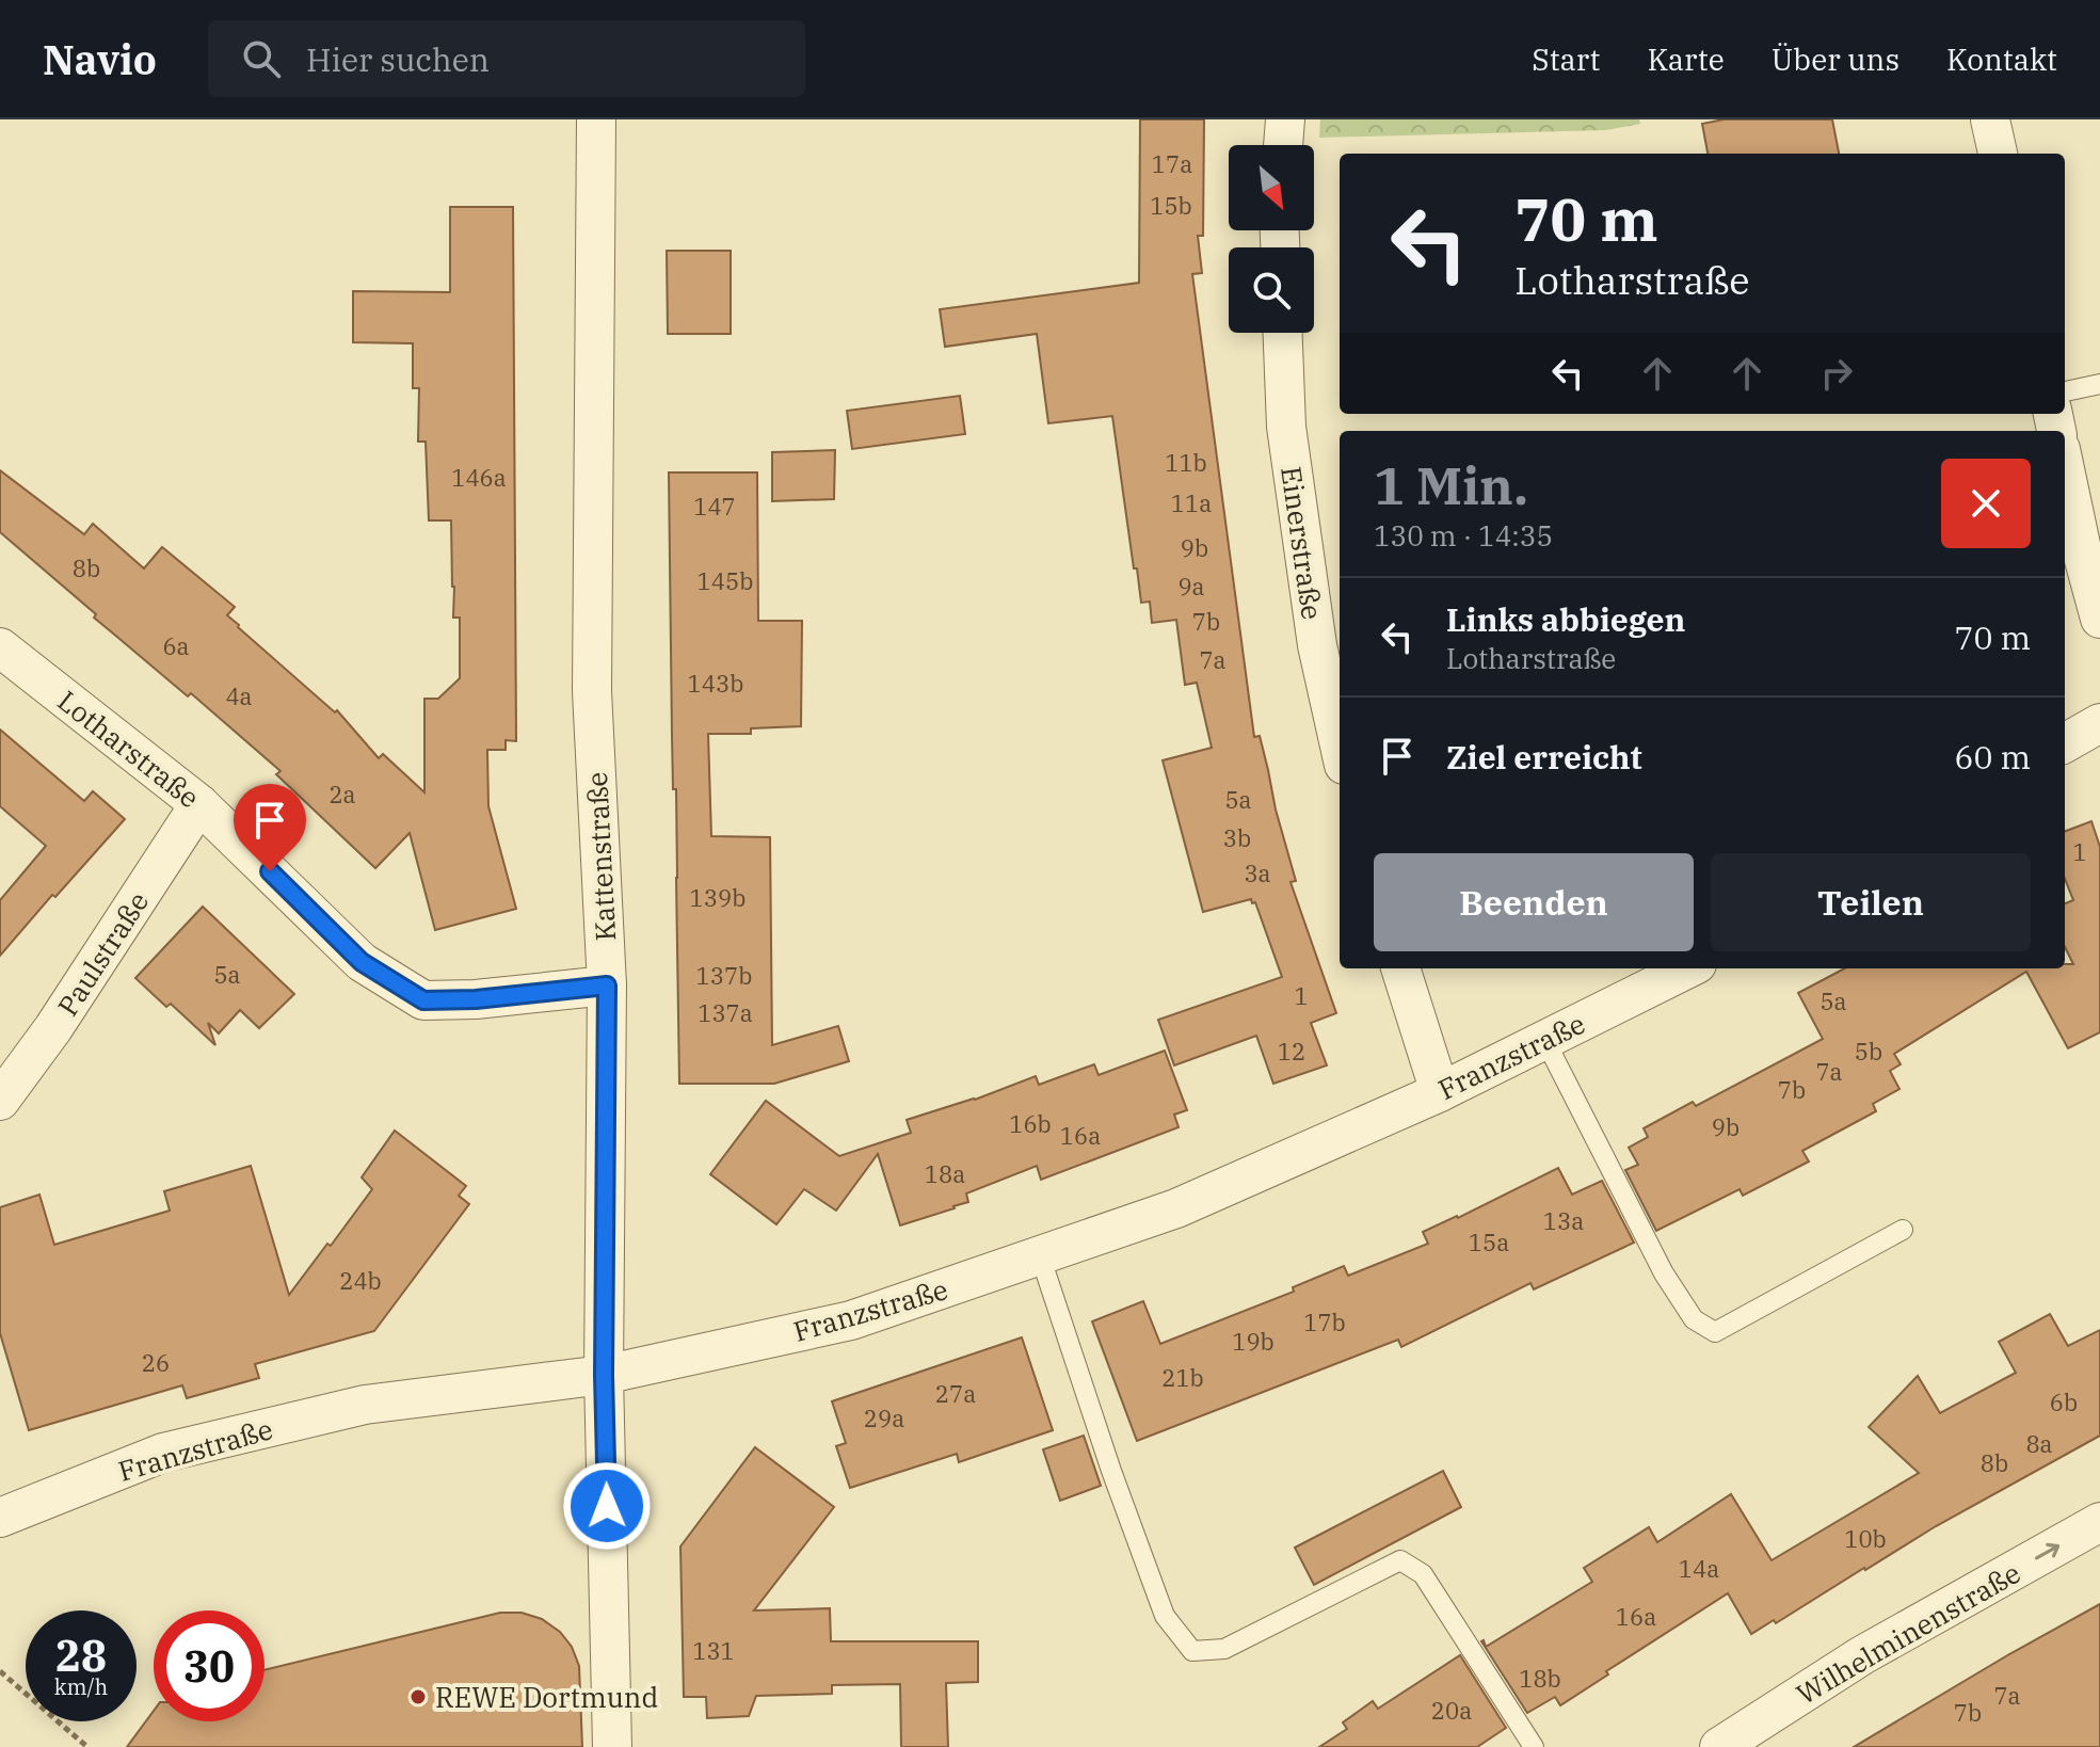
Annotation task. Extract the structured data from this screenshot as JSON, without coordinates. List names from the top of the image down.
{
  "streets": {
    "street": [
      "Einerstraße",
      "Lotharstraße",
      "Kattenstraße",
      "Paulstraße",
      "Franzstraße",
      "Wilhelminenstraße"
    ]
  },
  "crossings": [
    ["Lotharstraße", "Kattenstraße"],
    ["Lotharstraße", "Paulstraße"],
    ["Kattenstraße", "Franzstraße"]
  ],
  "one_way": ["Wilhelminenstraße"],
  "places": ["REWE Dortmund"],
  "house_numbers": [
    "17a",
    "15b",
    "11b",
    "146a",
    "11a",
    "147",
    "9b",
    "8b",
    "145b",
    "9a",
    "7b",
    "6a",
    "7a",
    "143b",
    "4a",
    "2a",
    "5a",
    "3b",
    "1",
    "3a",
    "139b",
    "5a",
    "137b",
    "1",
    "5a",
    "137a",
    "12",
    "5b",
    "7a",
    "7b",
    "16b",
    "9b",
    "16a",
    "18a",
    "13a",
    "15a",
    "24b",
    "17b",
    "19b",
    "26",
    "21b",
    "27a",
    "6b",
    "29a",
    "8a",
    "8b",
    "10b",
    "14a",
    "16a",
    "131",
    "18b",
    "7a",
    "20a",
    "7b"
  ],
  "north": "bottom right",
  "page": {
    "header": "Navio",
    "search": "Hier suchen",
    "nav": [
      "Start",
      "Karte",
      "Über uns",
      "Kontakt"
    ],
    "turn": ["70 m", "Lotharstraße"],
    "heading": ["1 Min.", "130 m · 14:35"],
    "list": [
      {
        "name": "Links abbiegen",
        "note": "Lotharstraße",
        "value": "70 m"
      },
      {
        "name": "Ziel erreicht",
        "value": "60 m"
      }
    ],
    "buttons": ["Beenden", "Teilen"],
    "speed": "28 km/h",
    "limit": "30"
  }
}
